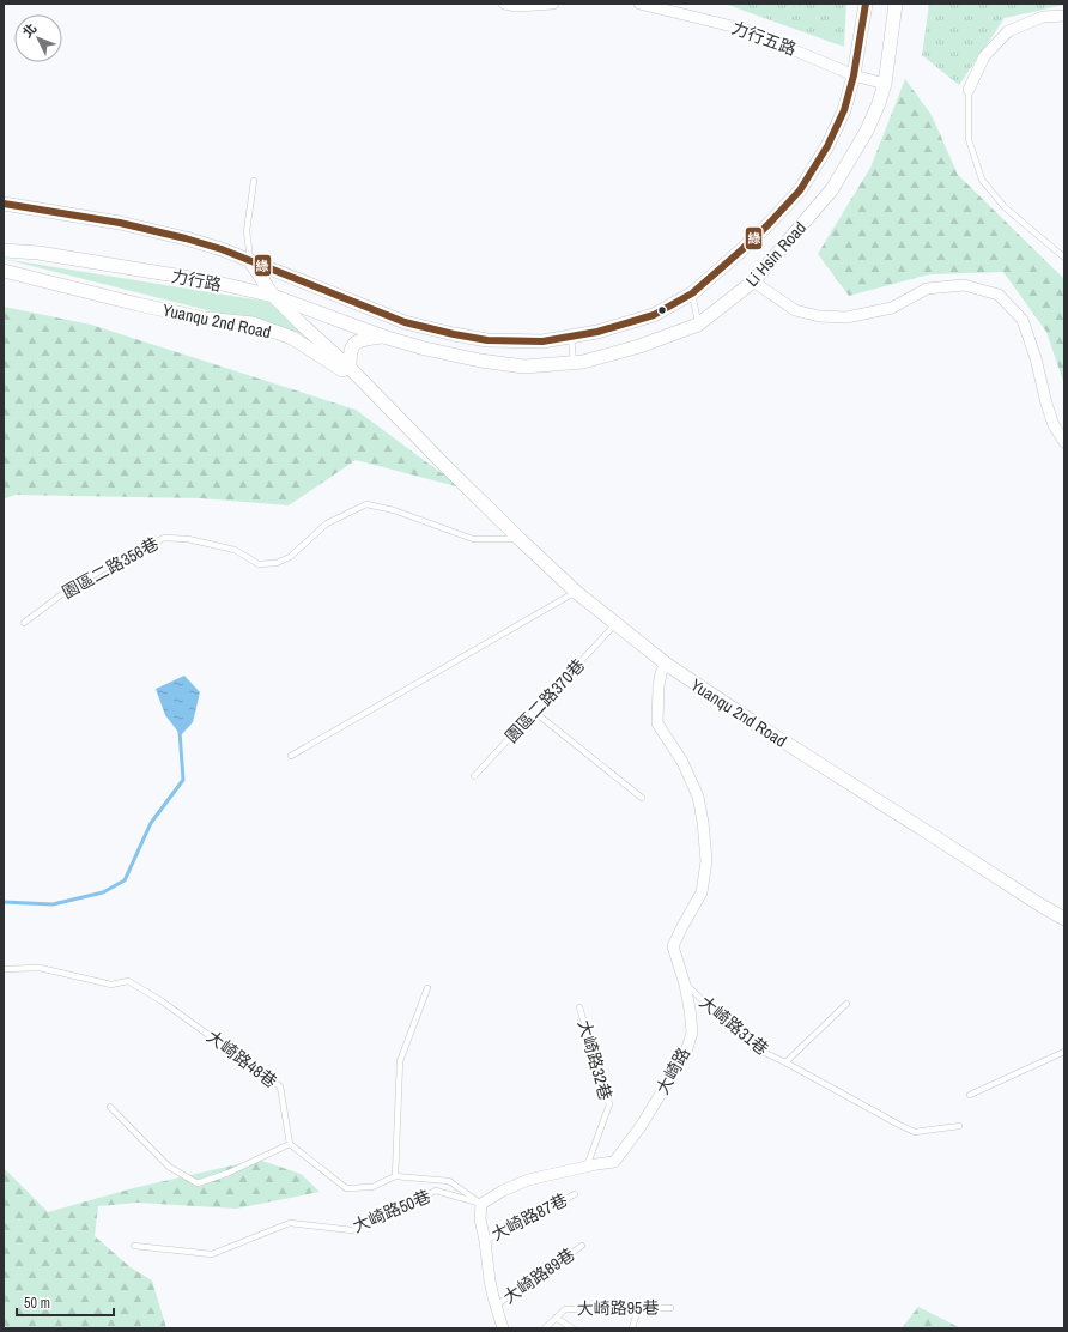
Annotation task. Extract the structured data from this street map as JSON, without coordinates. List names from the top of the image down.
{
  "streets": {
    "street": [
      "力行五路",
      "Li Hsin Road",
      "力行路",
      "Yuanqu 2nd Road",
      "大崎路"
    ],
    "lane": [
      "園區二路356巷",
      "園區二路370巷",
      "大崎路31巷",
      "大崎路48巷",
      "大崎路32巷",
      "大崎路50巷",
      "大崎路87巷",
      "大崎路89巷",
      "大崎路95巷"
    ]
  },
  "crossings": [
    ["力行五路", "Li Hsin Road"],
    ["Li Hsin Road", "力行路"],
    ["Li Hsin Road", "Yuanqu 2nd Road"],
    ["力行路", "Yuanqu 2nd Road"],
    ["Yuanqu 2nd Road", "園區二路356巷"],
    ["Yuanqu 2nd Road", "園區二路370巷"],
    ["Yuanqu 2nd Road", "大崎路"],
    ["大崎路31巷", "大崎路"],
    ["大崎路32巷", "大崎路"],
    ["大崎路", "大崎路50巷"]
  ],
  "lines": ["transit line 綠"],
  "scale_bar": "50 m",
  "north": "top left"
}
